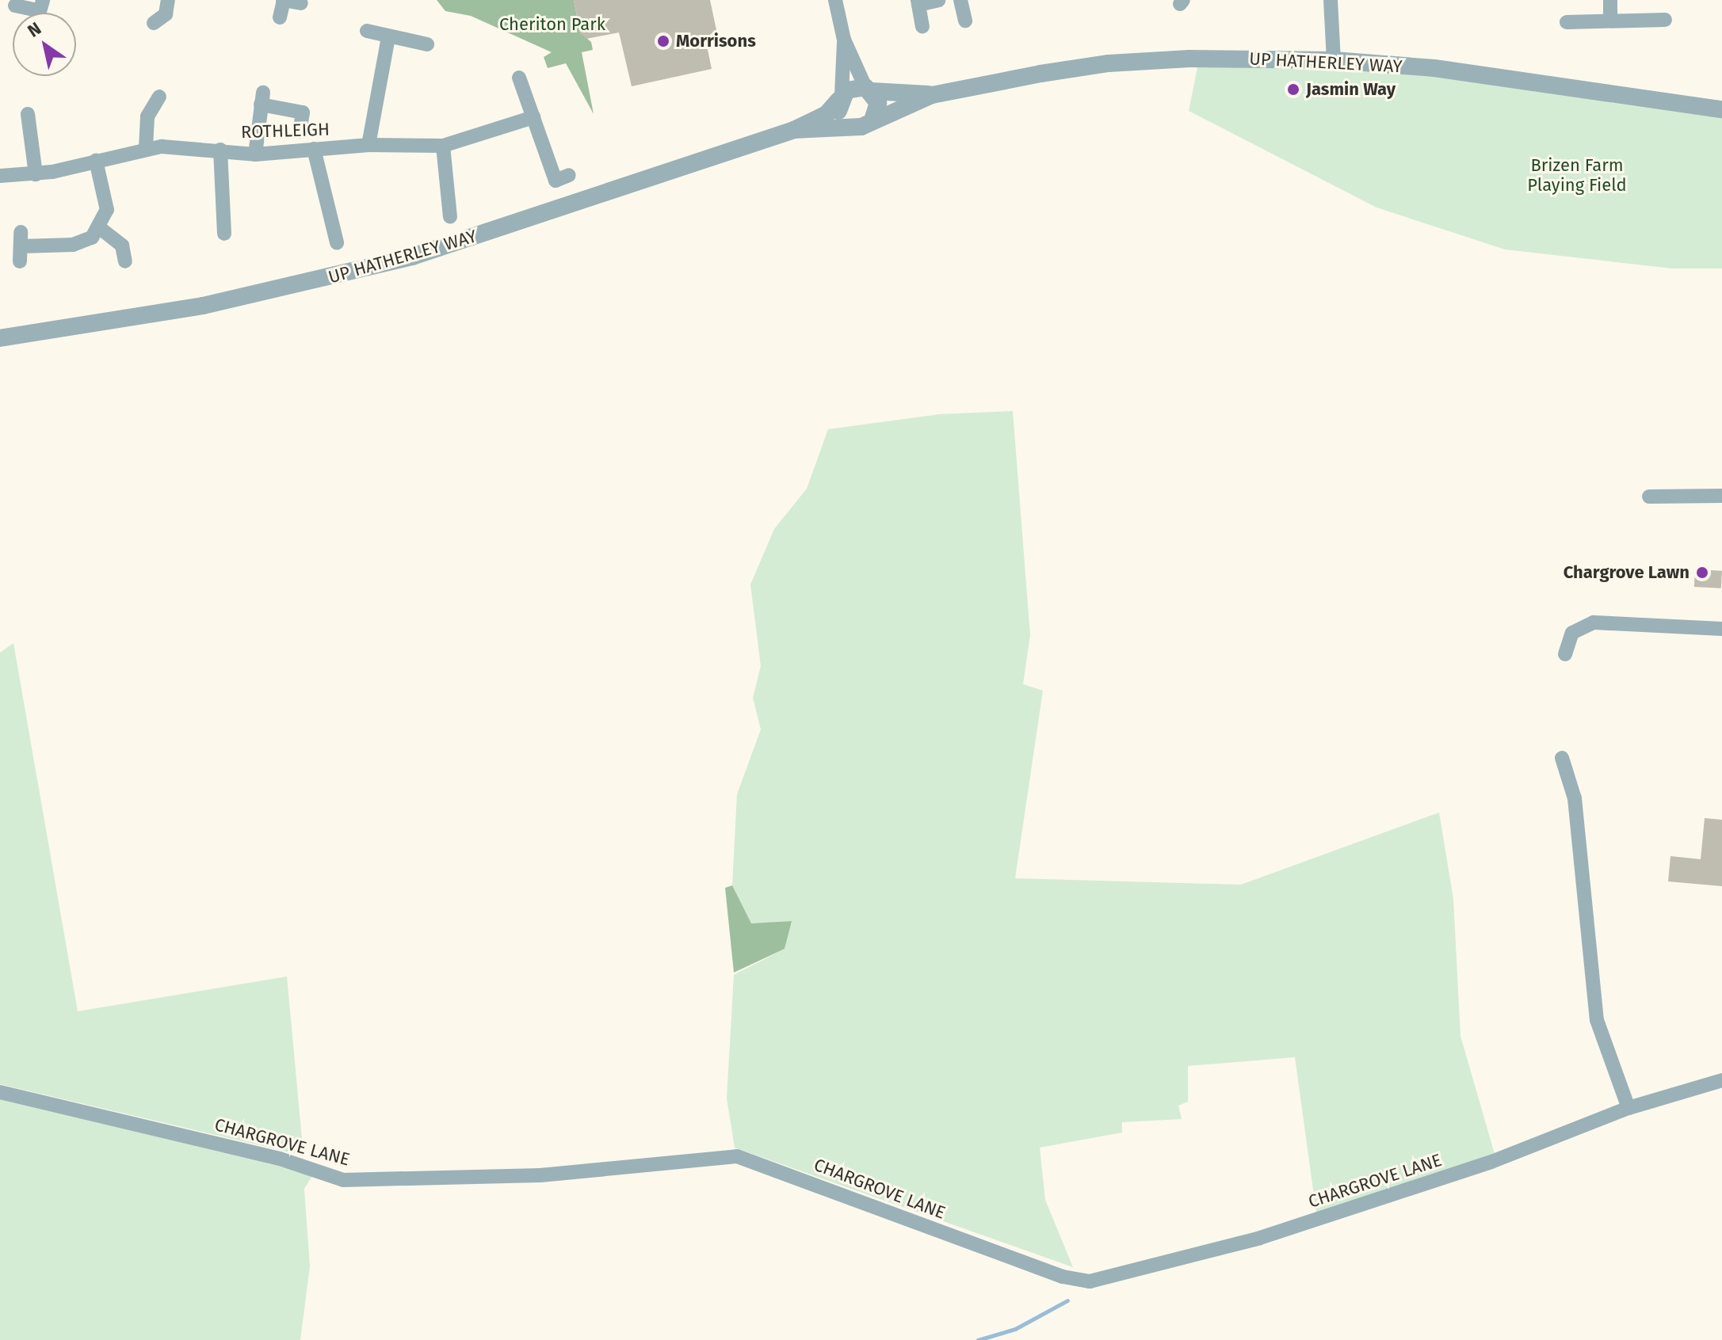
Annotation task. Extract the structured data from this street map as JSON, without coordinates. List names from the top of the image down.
{
  "streets": {
    "street": ["UP HATHERLEY WAY", "ROTHLEIGH", "CHARGROVE LANE"]
  },
  "parks": ["Cheriton Park", "Brizen Farm Playing Field"],
  "places": ["Morrisons", "Jasmin Way", "Chargrove Lawn"],
  "north": "top left"
}
